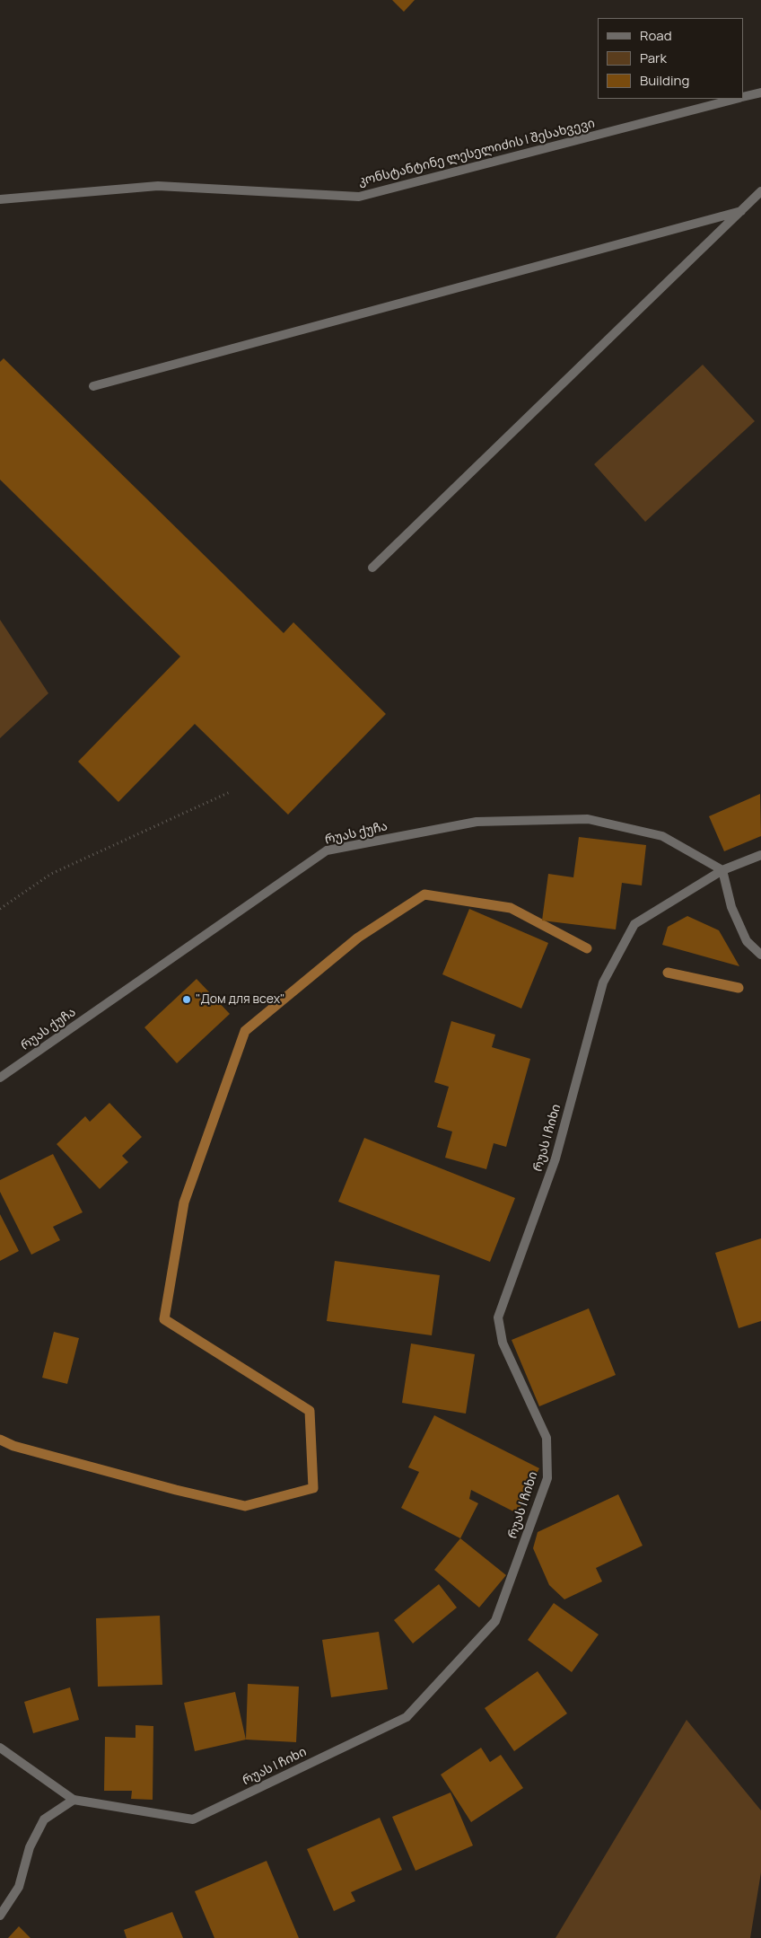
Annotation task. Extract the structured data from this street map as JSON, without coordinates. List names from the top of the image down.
{
  "streets": {
    "street": ["კონსტანტინე ლესელიძის I შესახვევი", "რუას ქუჩა", "რუას I ჩიხი"]
  },
  "crossings": [
    ["რუას ქუჩა", "რუას I ჩიხი"]
  ],
  "places": ["\"Дом для всех\""],
  "legend": ["Road", "Park", "Building"]
}
